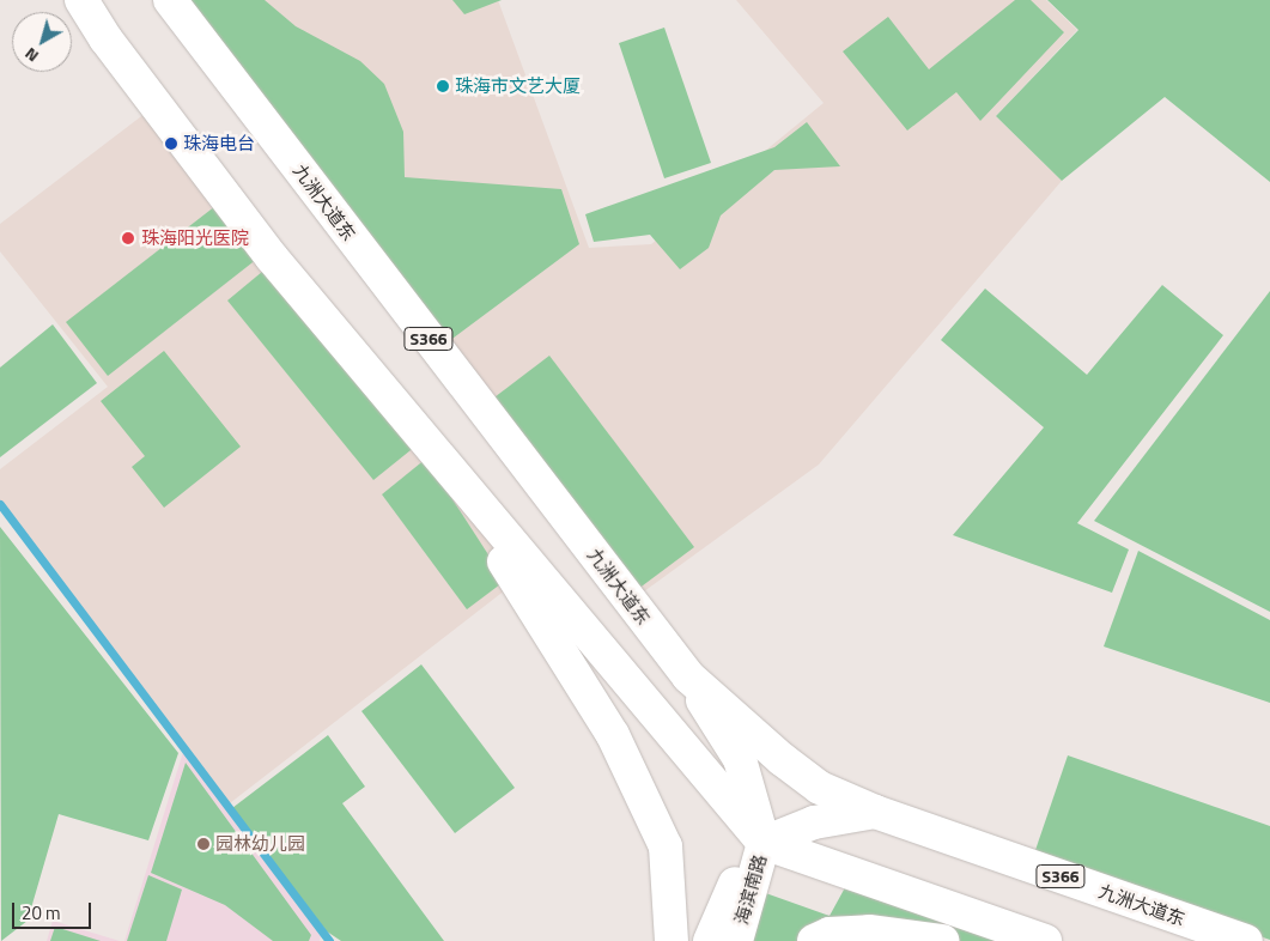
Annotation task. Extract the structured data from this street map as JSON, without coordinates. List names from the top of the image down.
{
  "streets": {
    "main road": ["九洲大道东", "S366", "海滨南路"]
  },
  "places": [
    "珠海市文艺大厦",
    "珠海电台",
    "珠海阳光医院",
    "园林幼儿园"
  ],
  "scale_bar": "20 m",
  "north": "bottom left"
}
